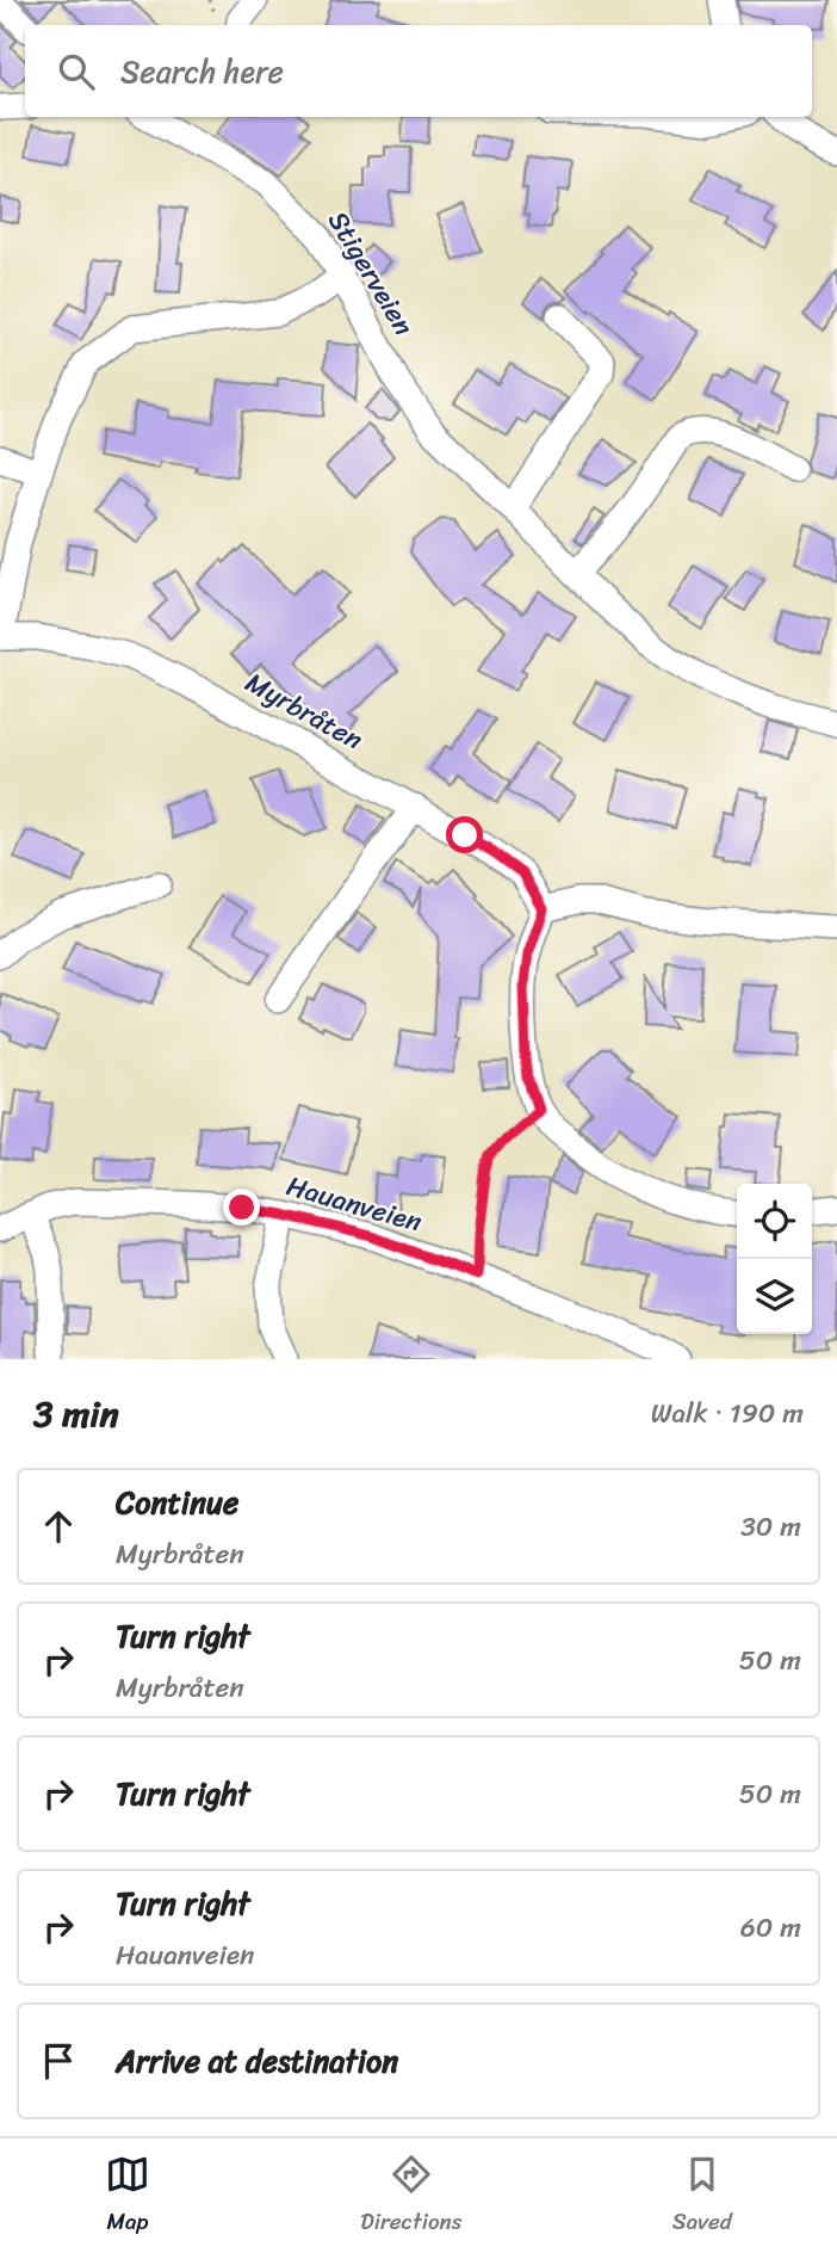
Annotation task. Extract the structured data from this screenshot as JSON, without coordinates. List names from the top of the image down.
{
  "streets": {
    "street": ["Stigerveien", "Myrbråten", "Hauanveien"]
  },
  "page": {
    "search": "Search here",
    "heading": ["3 min", "Walk · 190 m"],
    "list": [
      ["Continue", "Myrbråten", "30 m"],
      ["Turn right", "Myrbråten", "50 m"],
      ["Turn right", "50 m"],
      ["Turn right", "Hauanveien", "60 m"],
      "Arrive at destination"
    ],
    "nav": ["Map", "Directions", "Saved"]
  }
}
